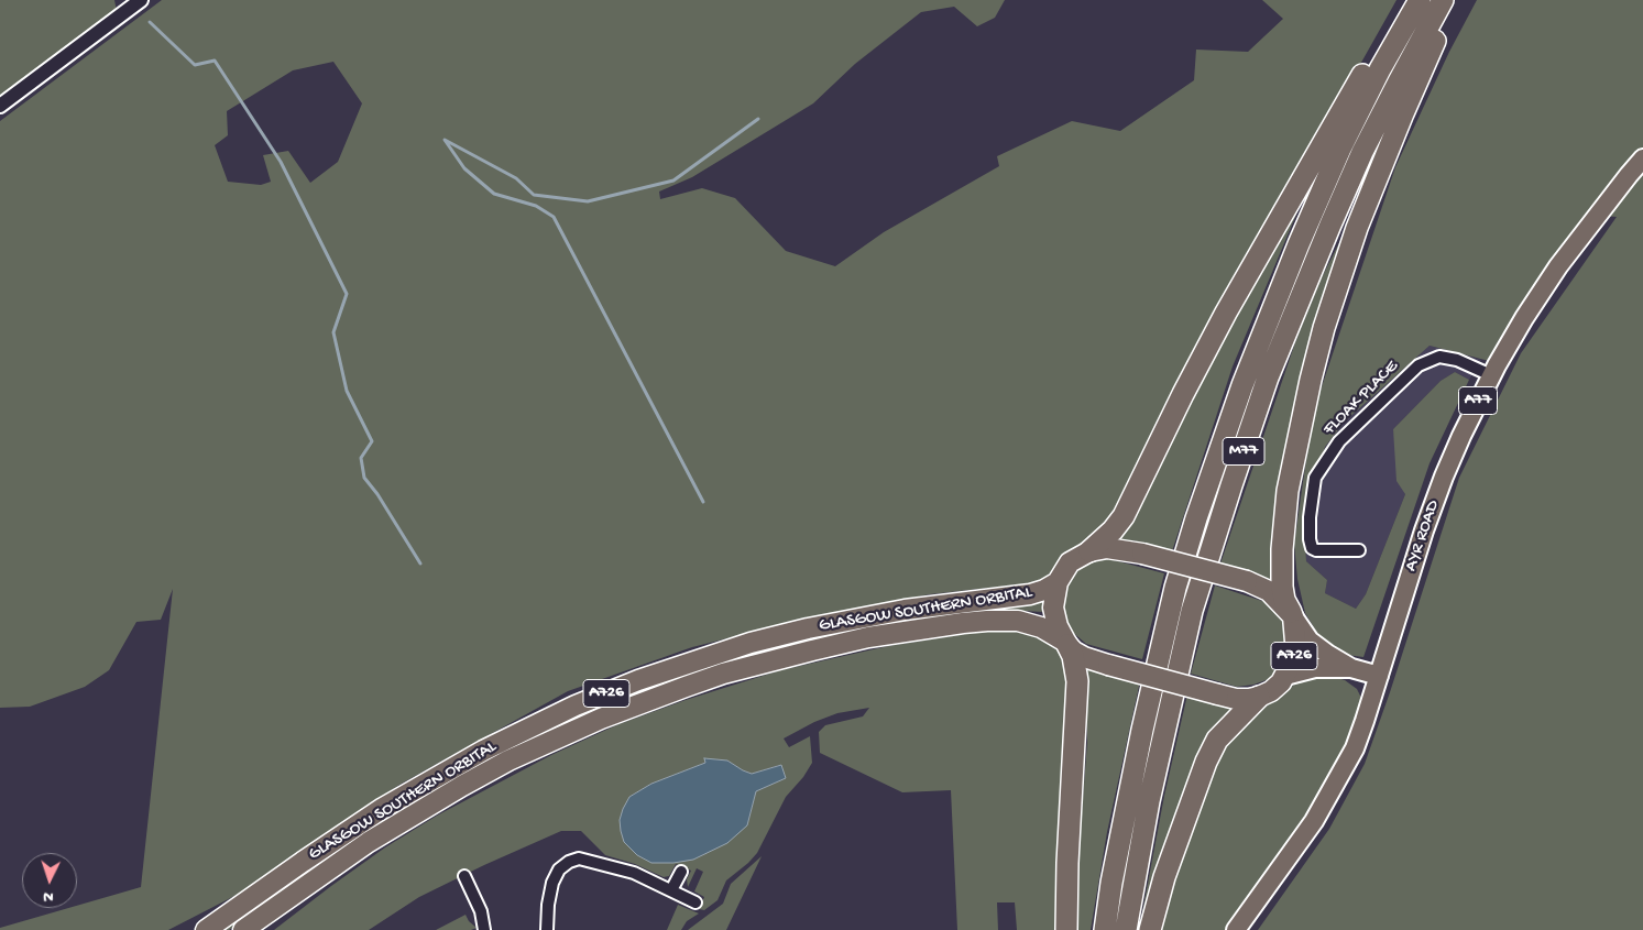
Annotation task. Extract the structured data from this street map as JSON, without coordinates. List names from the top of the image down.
{
  "streets": {
    "highway": ["M77", "GLASGOW SOUTHERN ORBITAL", "A726"],
    "main road": ["A77", "AYR ROAD"],
    "street": ["FLOAK PLACE"]
  },
  "crossings": [
    ["FLOAK PLACE", "AYR ROAD"],
    ["AYR ROAD", "A726"],
    ["GLASGOW SOUTHERN ORBITAL", "A726"]
  ],
  "north": "bottom"
}
